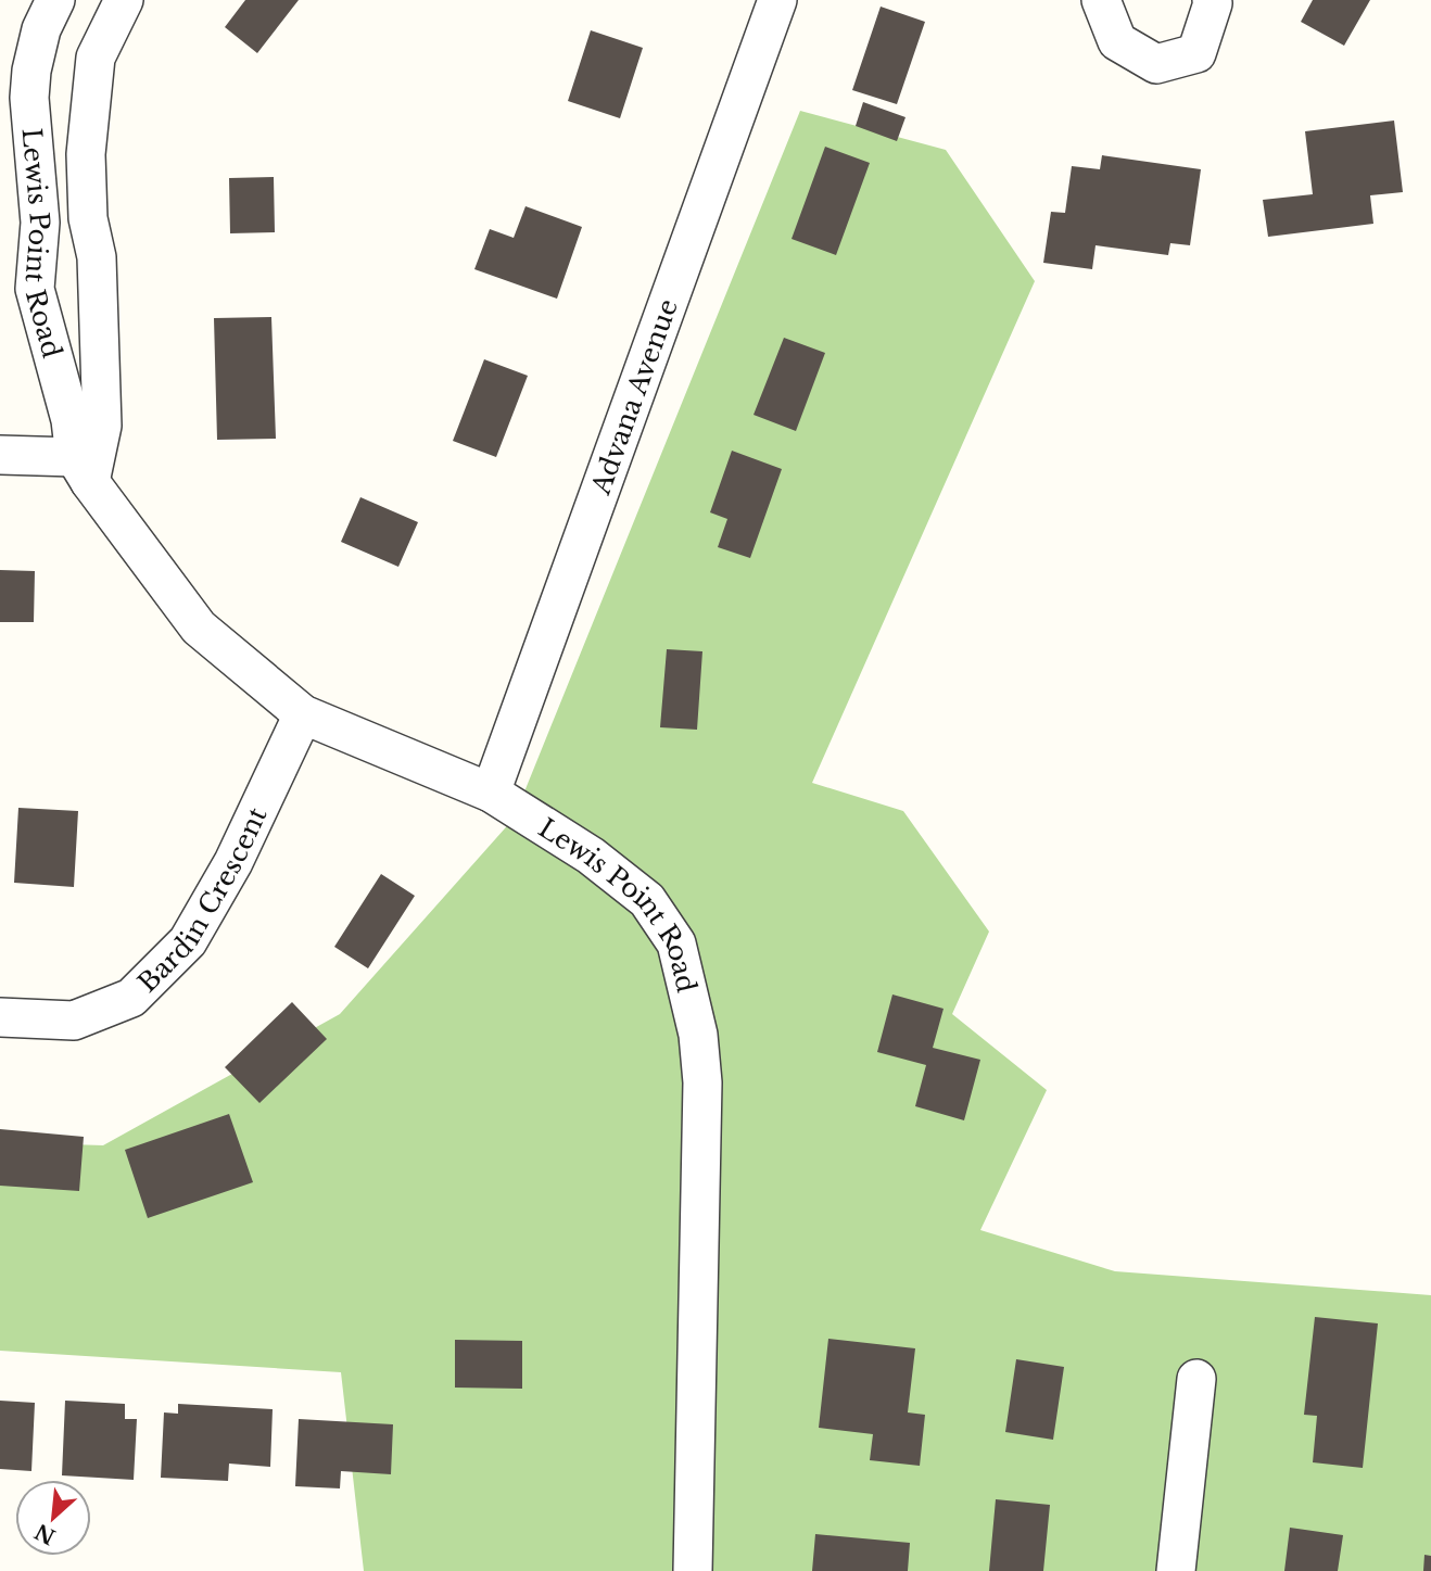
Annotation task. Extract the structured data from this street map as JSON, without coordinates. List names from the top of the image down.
{
  "streets": {
    "street": ["Lewis Point Road", "Advana Avenue", "Bardin Crescent"]
  },
  "crossings": [
    ["Lewis Point Road", "Advana Avenue"],
    ["Lewis Point Road", "Bardin Crescent"]
  ],
  "north": "bottom left"
}
